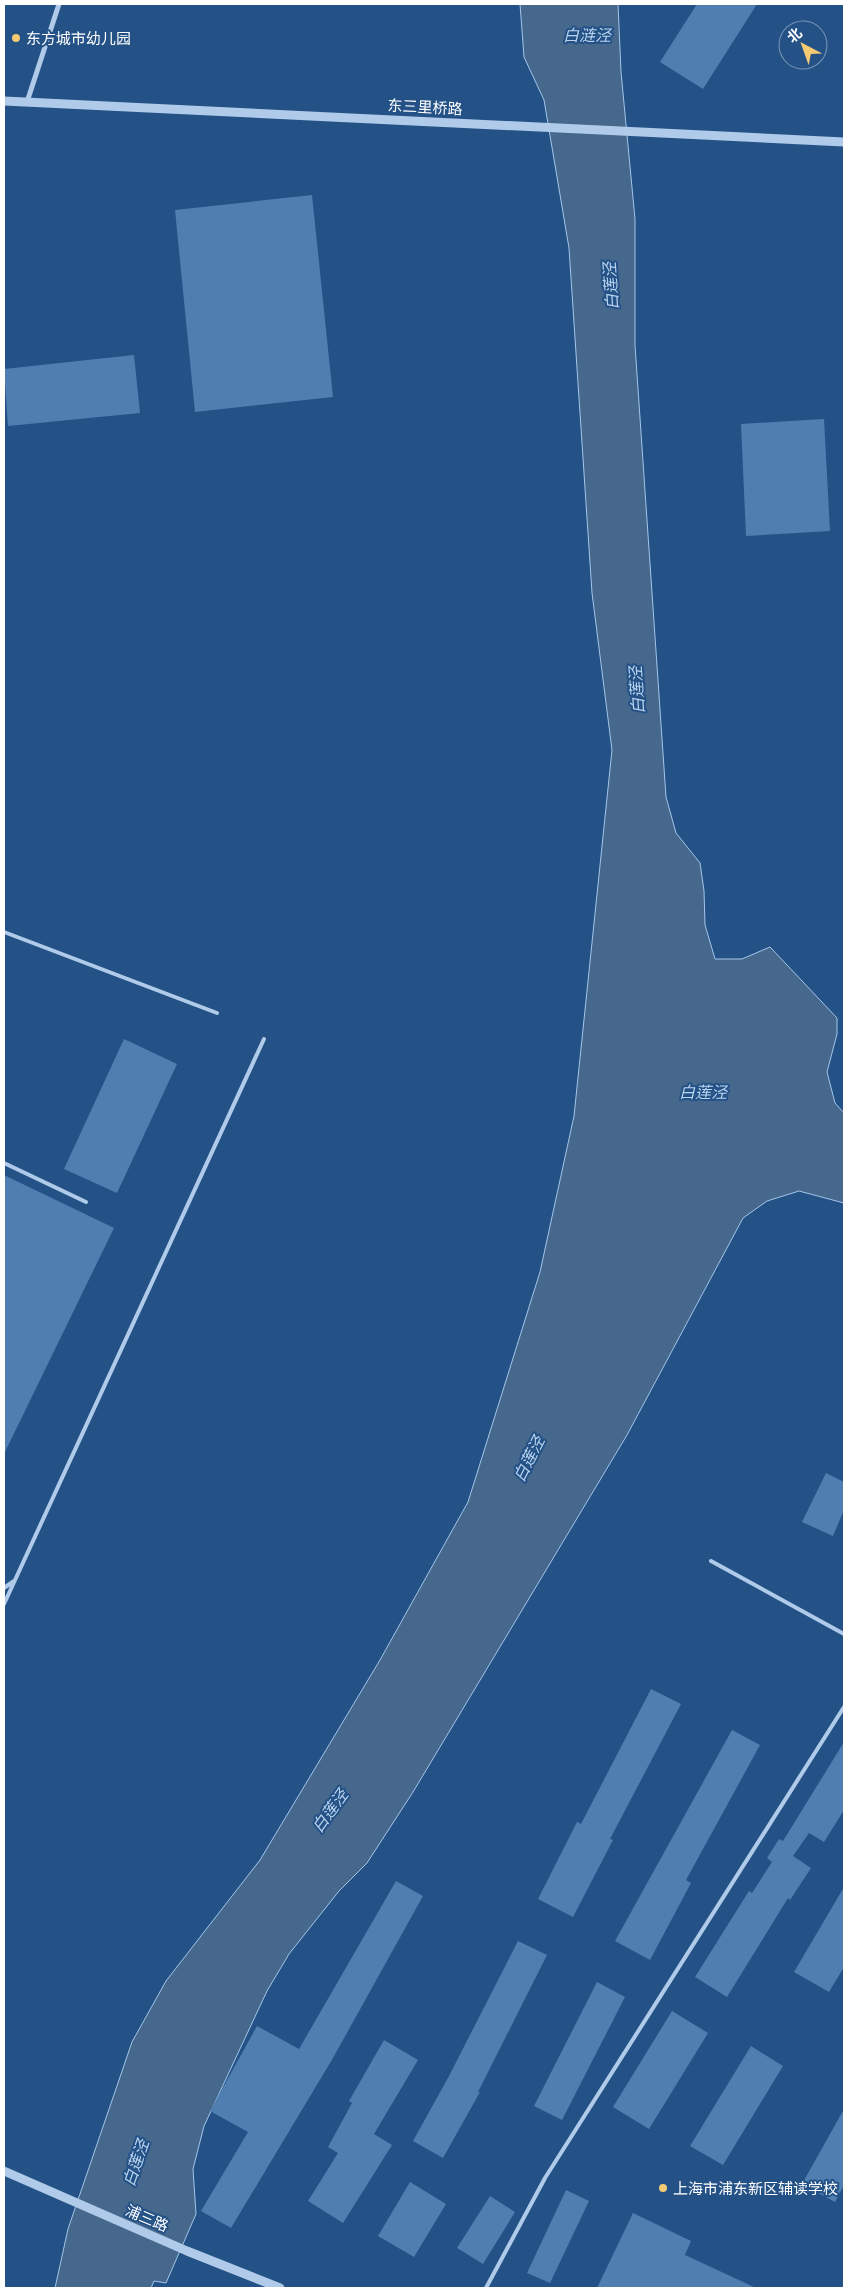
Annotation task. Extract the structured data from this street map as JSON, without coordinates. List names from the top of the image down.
{
  "streets": {
    "street": ["东三里桥路", "浦三路"]
  },
  "water": ["白涟泾", "白莲泾"],
  "places": ["东方城市幼儿园", "上海市浦东新区辅读学校"],
  "north": "top left"
}
